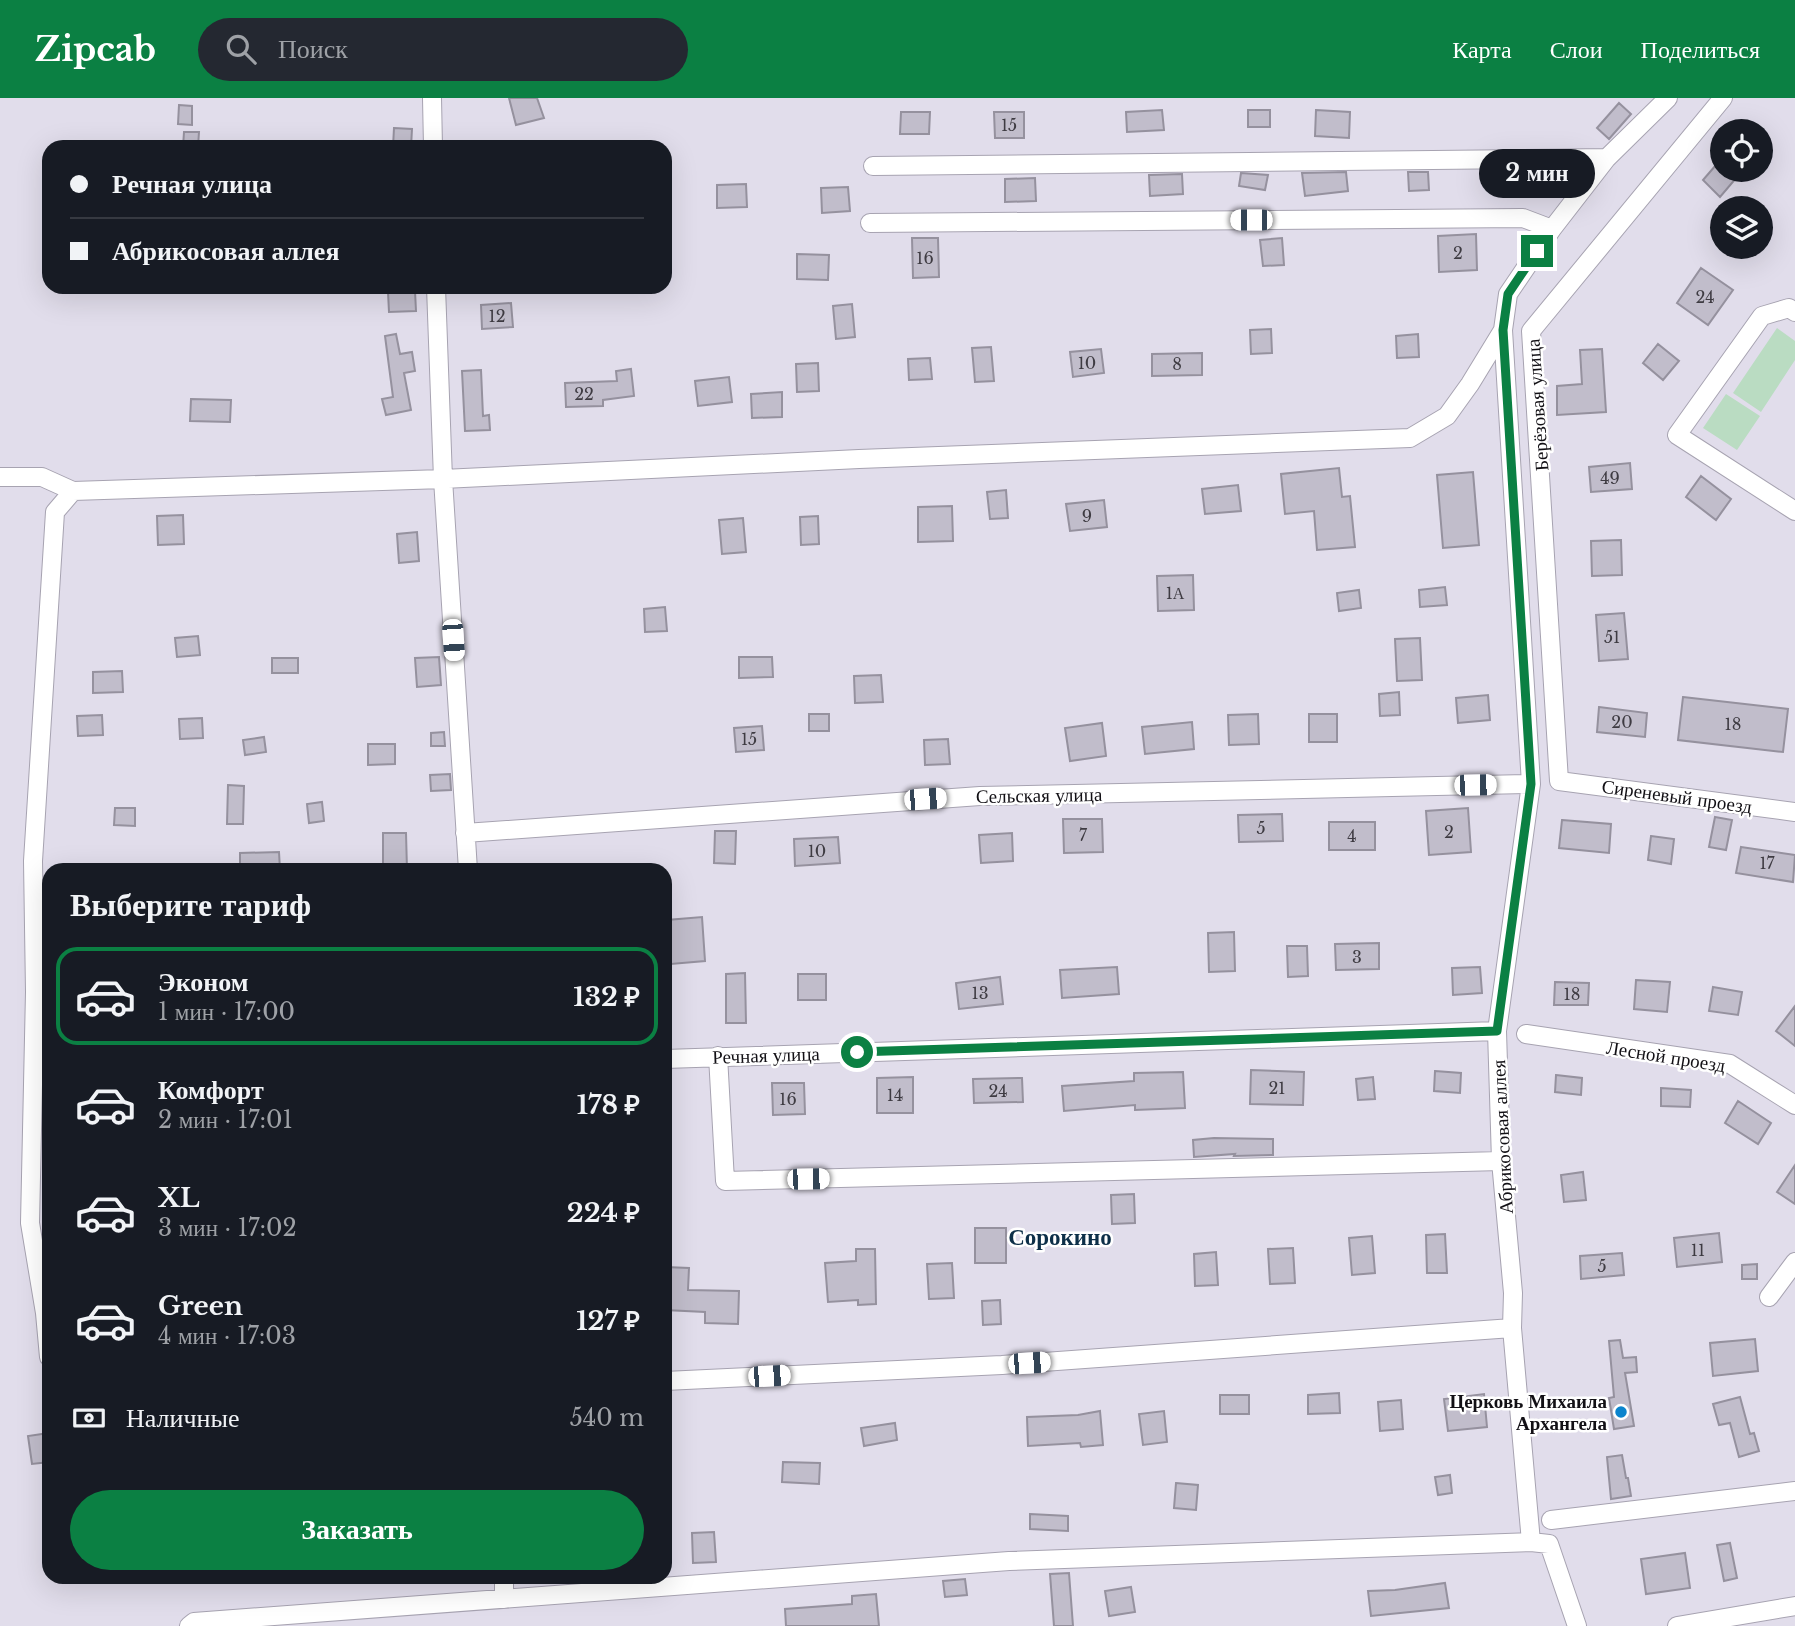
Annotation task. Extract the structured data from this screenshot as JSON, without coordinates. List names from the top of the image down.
{
  "streets": {
    "street": [
      "Берёзовая улица",
      "Сельская улица",
      "Сиреневый проезд",
      "Речная улица",
      "Лесной проезд",
      "Абрикосовая аллея"
    ]
  },
  "crossings": [
    ["Берёзовая улица", "Сиреневый проезд"],
    ["Сельская улица", "Абрикосовая аллея"],
    ["Речная улица", "Абрикосовая аллея"]
  ],
  "districts": ["Сорокино"],
  "places": ["Церковь Михаила Архангела"],
  "house_numbers": [
    "15",
    "2",
    "16",
    "24",
    "12",
    "10",
    "8",
    "22",
    "49",
    "9",
    "1А",
    "51",
    "20",
    "18",
    "15",
    "5",
    "2",
    "7",
    "4",
    "10",
    "17",
    "3",
    "13",
    "18",
    "21",
    "24",
    "14",
    "16",
    "11",
    "5"
  ],
  "page": {
    "header": "Zipcab",
    "search": "Поиск",
    "nav": ["Карта", "Слои", "Поделиться"],
    "banner": ["Речная улица", "Абрикосовая аллея"],
    "bubble": "2 мин",
    "heading": "Выберите тариф",
    "list": [
      {
        "name": "Эконом",
        "note": "1 мин · 17:00",
        "value": "132 ₽"
      },
      {
        "name": "Комфорт",
        "note": "2 мин · 17:01",
        "value": "178 ₽"
      },
      {
        "name": "XL",
        "note": "3 мин · 17:02",
        "value": "224 ₽"
      },
      {
        "name": "Green",
        "note": "4 мин · 17:03",
        "value": "127 ₽"
      }
    ],
    "pay": ["Наличные", "540 m"],
    "buttons": "Заказать"
  }
}
